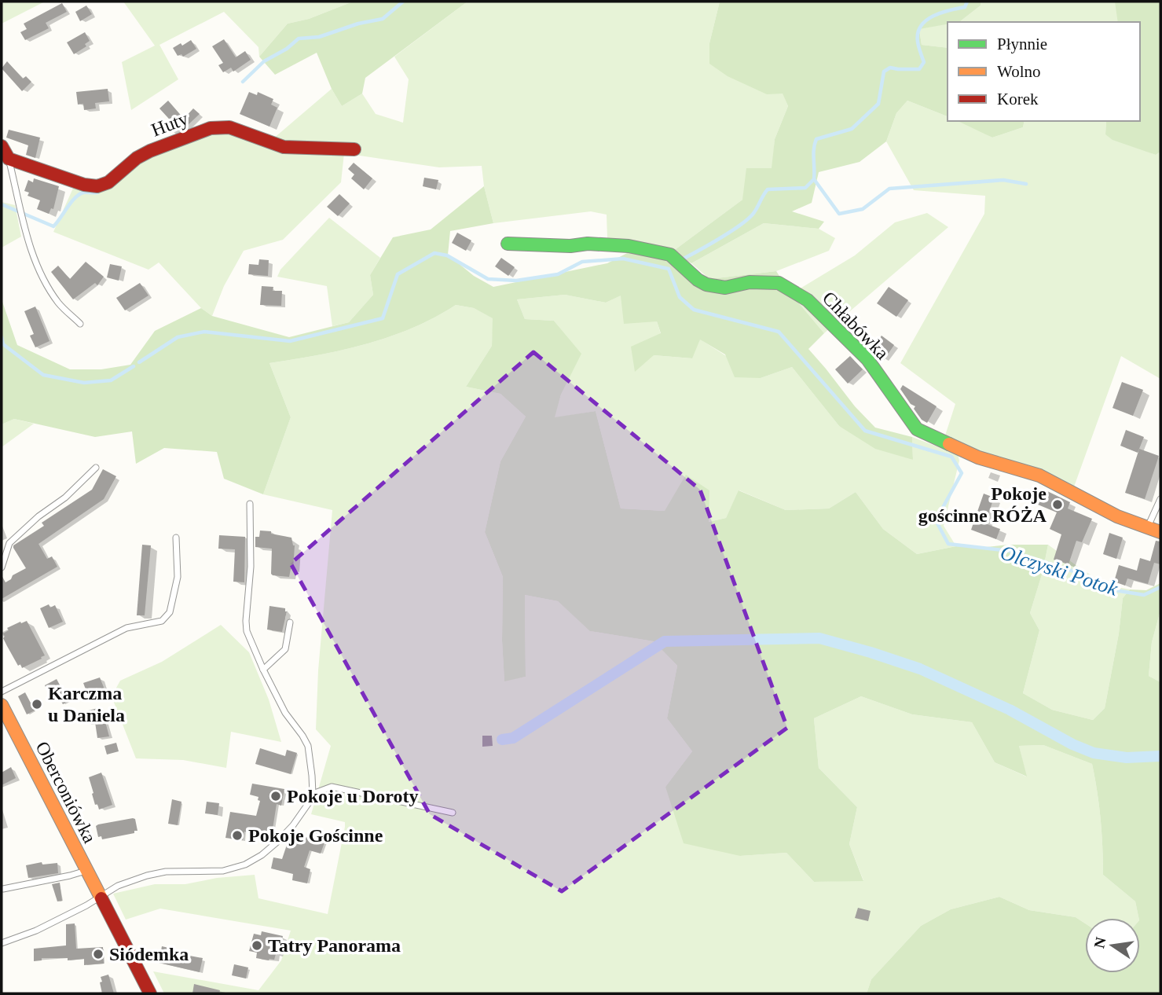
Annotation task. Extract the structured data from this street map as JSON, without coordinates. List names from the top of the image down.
{
  "streets": {
    "street": ["Huty", "Chłabówka", "Oberconiówka"]
  },
  "water": ["Olczyski Potok"],
  "places": [
    "Pokoje gościnne RÓŻA",
    "Karczma u Daniela",
    "Pokoje u Doroty",
    "Pokoje Gościnne",
    "Tatry Panorama",
    "Siódemka"
  ],
  "legend": ["Płynnie", "Wolno", "Korek"],
  "north": "left"
}
